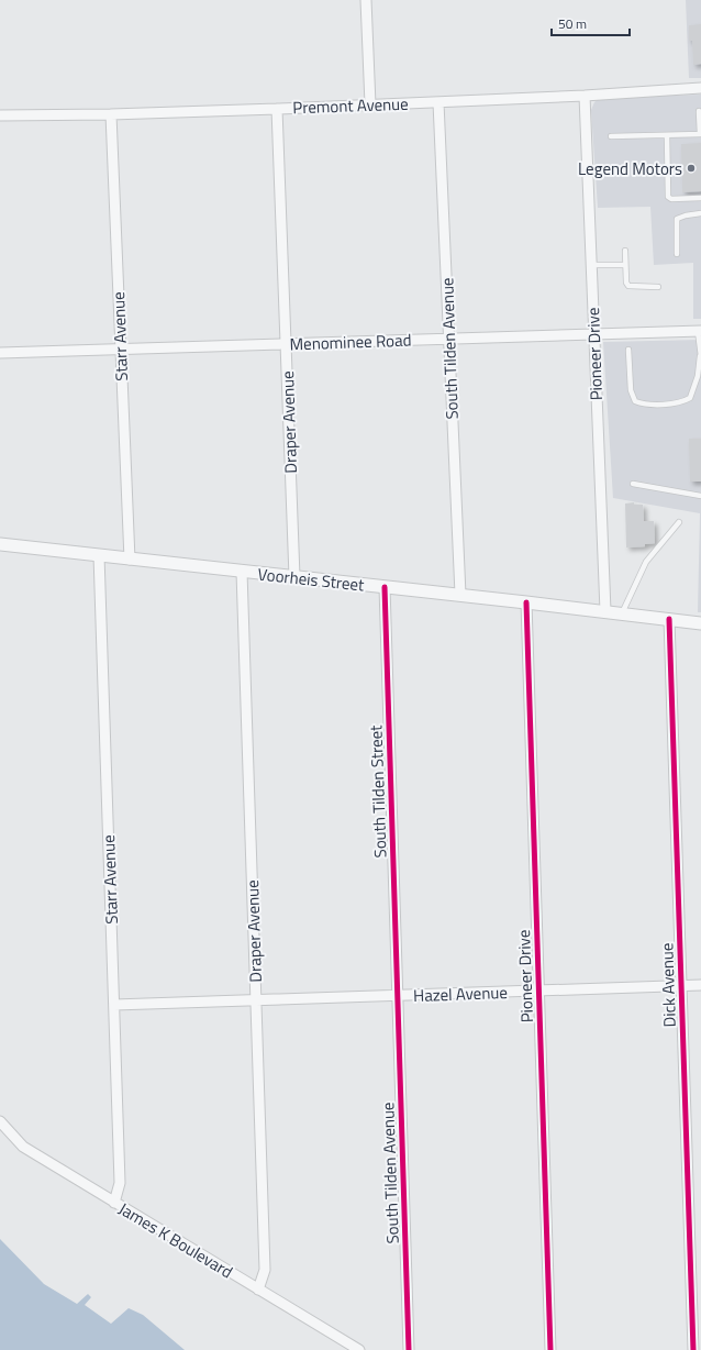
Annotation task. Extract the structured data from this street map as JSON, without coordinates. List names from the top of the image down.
{
  "streets": {
    "street": [
      "Premont Avenue",
      "Starr Avenue",
      "Menominee Road",
      "South Tilden Avenue",
      "Pioneer Drive",
      "Draper Avenue",
      "Voorheis Street",
      "South Tilden Street",
      "Dick Avenue",
      "Hazel Avenue",
      "James K Boulevard"
    ]
  },
  "crossings": [
    ["Premont Avenue", "Starr Avenue"],
    ["Premont Avenue", "South Tilden Avenue"],
    ["Premont Avenue", "Pioneer Drive"],
    ["Premont Avenue", "Draper Avenue"],
    ["Starr Avenue", "Menominee Road"],
    ["Starr Avenue", "Voorheis Street"],
    ["Starr Avenue", "Hazel Avenue"],
    ["Starr Avenue", "James K Boulevard"],
    ["Menominee Road", "South Tilden Avenue"],
    ["Menominee Road", "Pioneer Drive"],
    ["Menominee Road", "Draper Avenue"],
    ["South Tilden Avenue", "Voorheis Street"],
    ["South Tilden Avenue", "South Tilden Street"],
    ["South Tilden Avenue", "Hazel Avenue"],
    ["Pioneer Drive", "Voorheis Street"],
    ["Pioneer Drive", "Hazel Avenue"],
    ["Draper Avenue", "Voorheis Street"],
    ["Draper Avenue", "Hazel Avenue"],
    ["Draper Avenue", "James K Boulevard"],
    ["Voorheis Street", "South Tilden Street"],
    ["Voorheis Street", "Dick Avenue"],
    ["South Tilden Street", "Hazel Avenue"],
    ["Dick Avenue", "Hazel Avenue"]
  ],
  "places": ["Legend Motors"],
  "scale_bar": "50 m"
}
